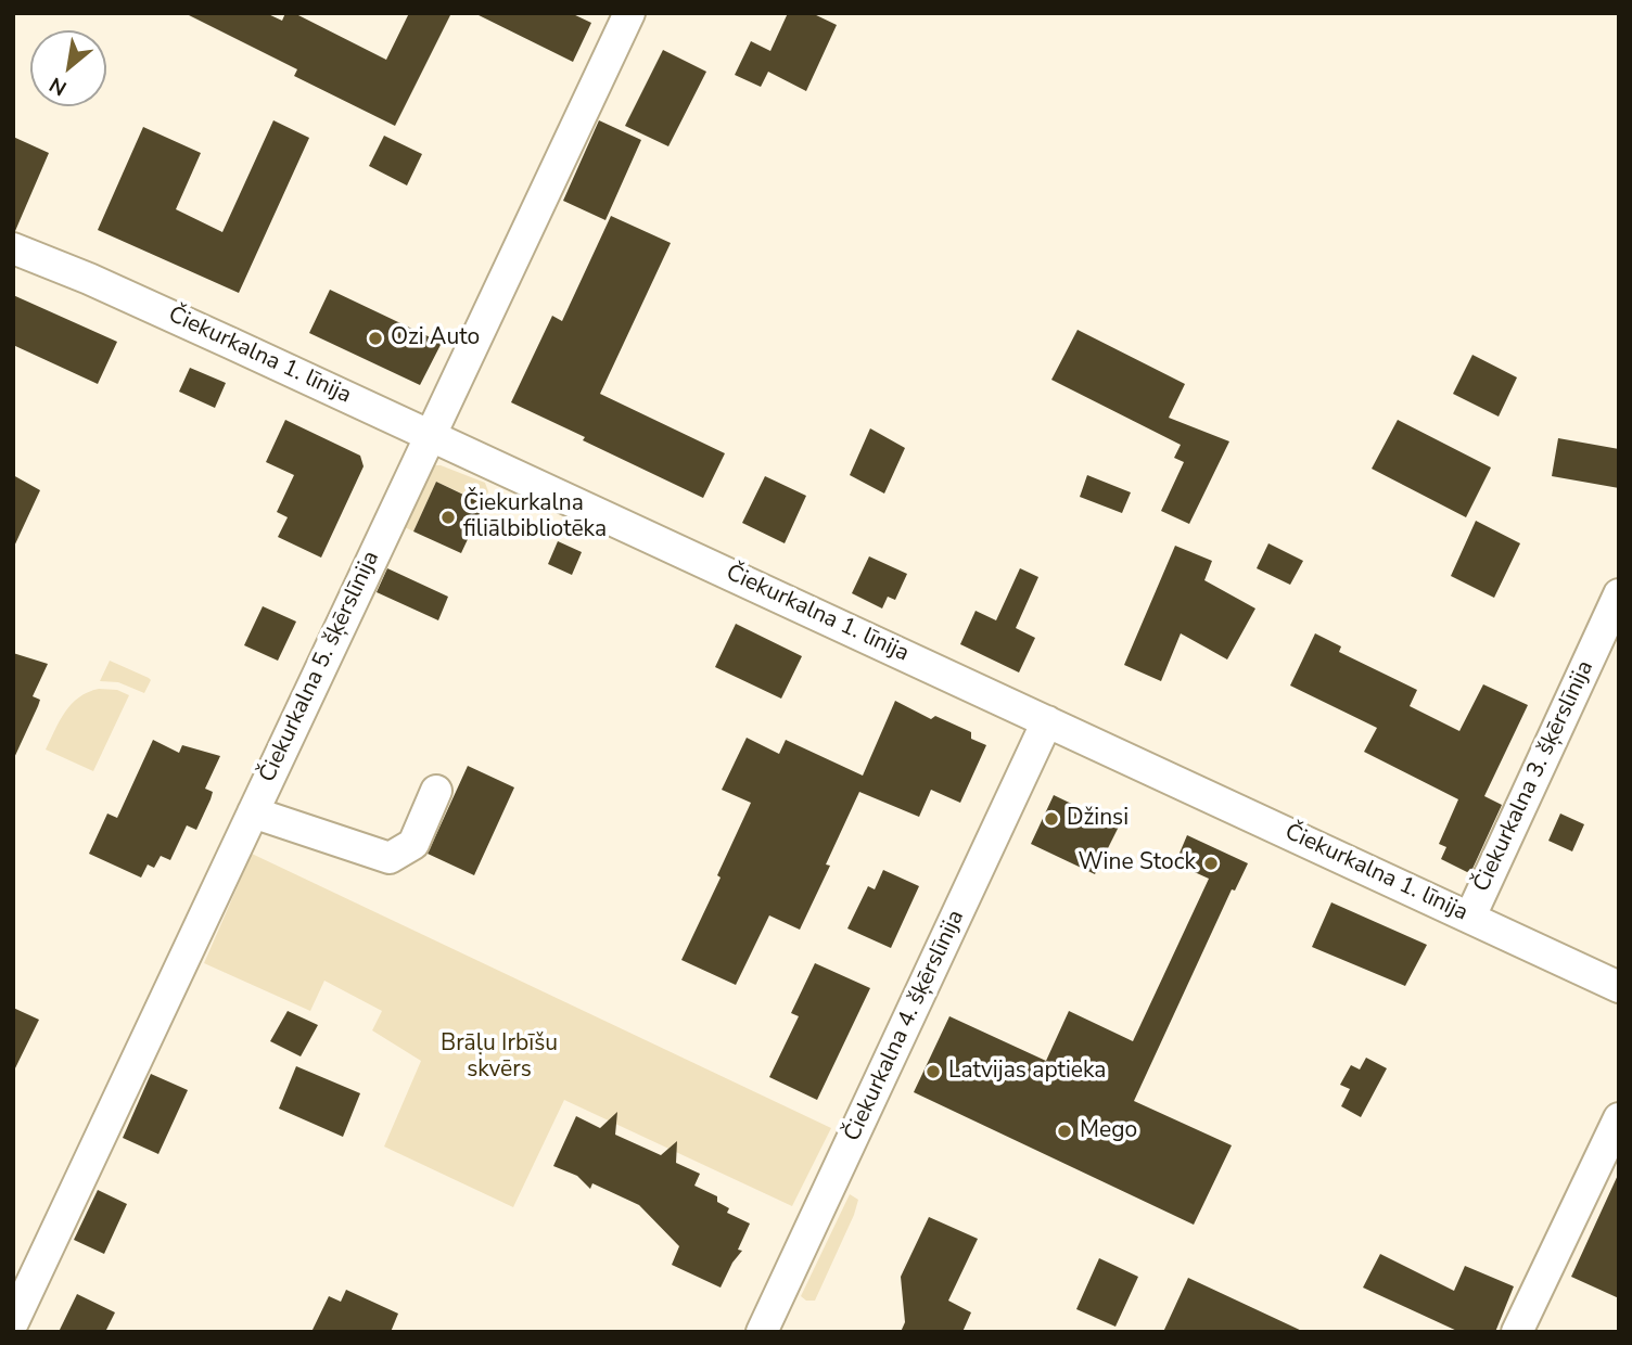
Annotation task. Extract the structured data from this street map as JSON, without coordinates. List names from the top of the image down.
{
  "streets": {
    "street": [
      "Čiekurkalna 1. līnija",
      "Čiekurkalna 5. šķērslīnija",
      "Čiekurkalna 3. šķērslīnija",
      "Čiekurkalna 4. šķērslīnija"
    ]
  },
  "crossings": [
    ["Čiekurkalna 1. līnija", "Čiekurkalna 5. šķērslīnija"],
    ["Čiekurkalna 1. līnija", "Čiekurkalna 3. šķērslīnija"],
    ["Čiekurkalna 1. līnija", "Čiekurkalna 4. šķērslīnija"]
  ],
  "parks": ["Brāļu Irbīšu skvērs"],
  "places": [
    "Ozi Auto",
    "Čiekurkalna filiālbibliotēka",
    "Džinsi",
    "Wine Stock",
    "Latvijas aptieka",
    "Mego"
  ],
  "north": "bottom left"
}
